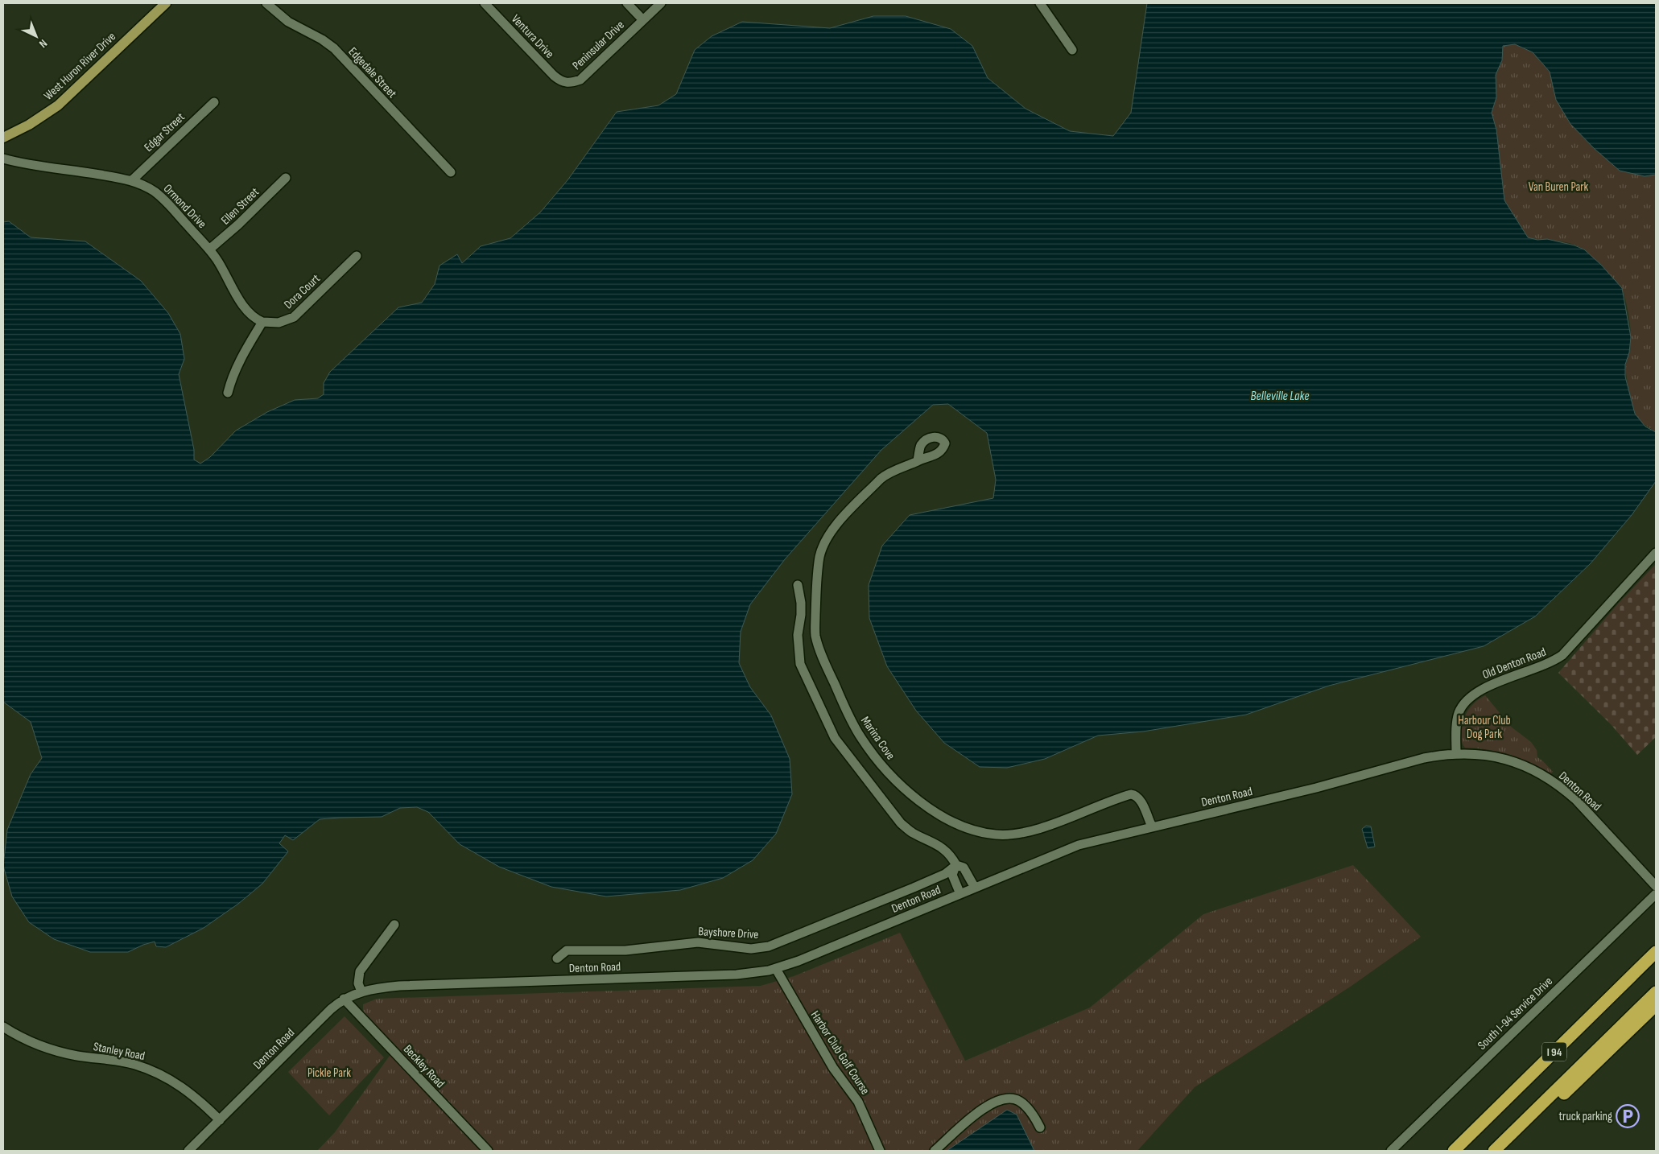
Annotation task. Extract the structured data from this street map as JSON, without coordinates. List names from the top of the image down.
{
  "streets": {
    "highway": ["I 94"],
    "main road": ["West Huron River Drive"],
    "street": [
      "Ventura Drive",
      "Peninsular Drive",
      "Edgedale Street",
      "Edgar Street",
      "Ormond Drive",
      "Ellen Street",
      "Dora Court",
      "Old Denton Road",
      "Marina Cove",
      "Denton Road",
      "Bayshore Drive",
      "South I-94 Service Drive",
      "Stanley Road",
      "Harbor Club Golf Course",
      "Beckley Road"
    ]
  },
  "crossings": [
    ["Ventura Drive", "Peninsular Drive"],
    ["Edgar Street", "Ormond Drive"],
    ["Ormond Drive", "Ellen Street"],
    ["Ormond Drive", "Dora Court"],
    ["Old Denton Road", "Denton Road"],
    ["Marina Cove", "Denton Road"],
    ["Denton Road", "Stanley Road"],
    ["Denton Road", "Harbor Club Golf Course"],
    ["Denton Road", "Beckley Road"]
  ],
  "water": ["Belleville Lake"],
  "parks": ["Van Buren Park", "Harbour Club Dog Park", "Pickle Park"],
  "places": {
    "parking": ["truck parking"]
  },
  "north": "bottom right"
}
